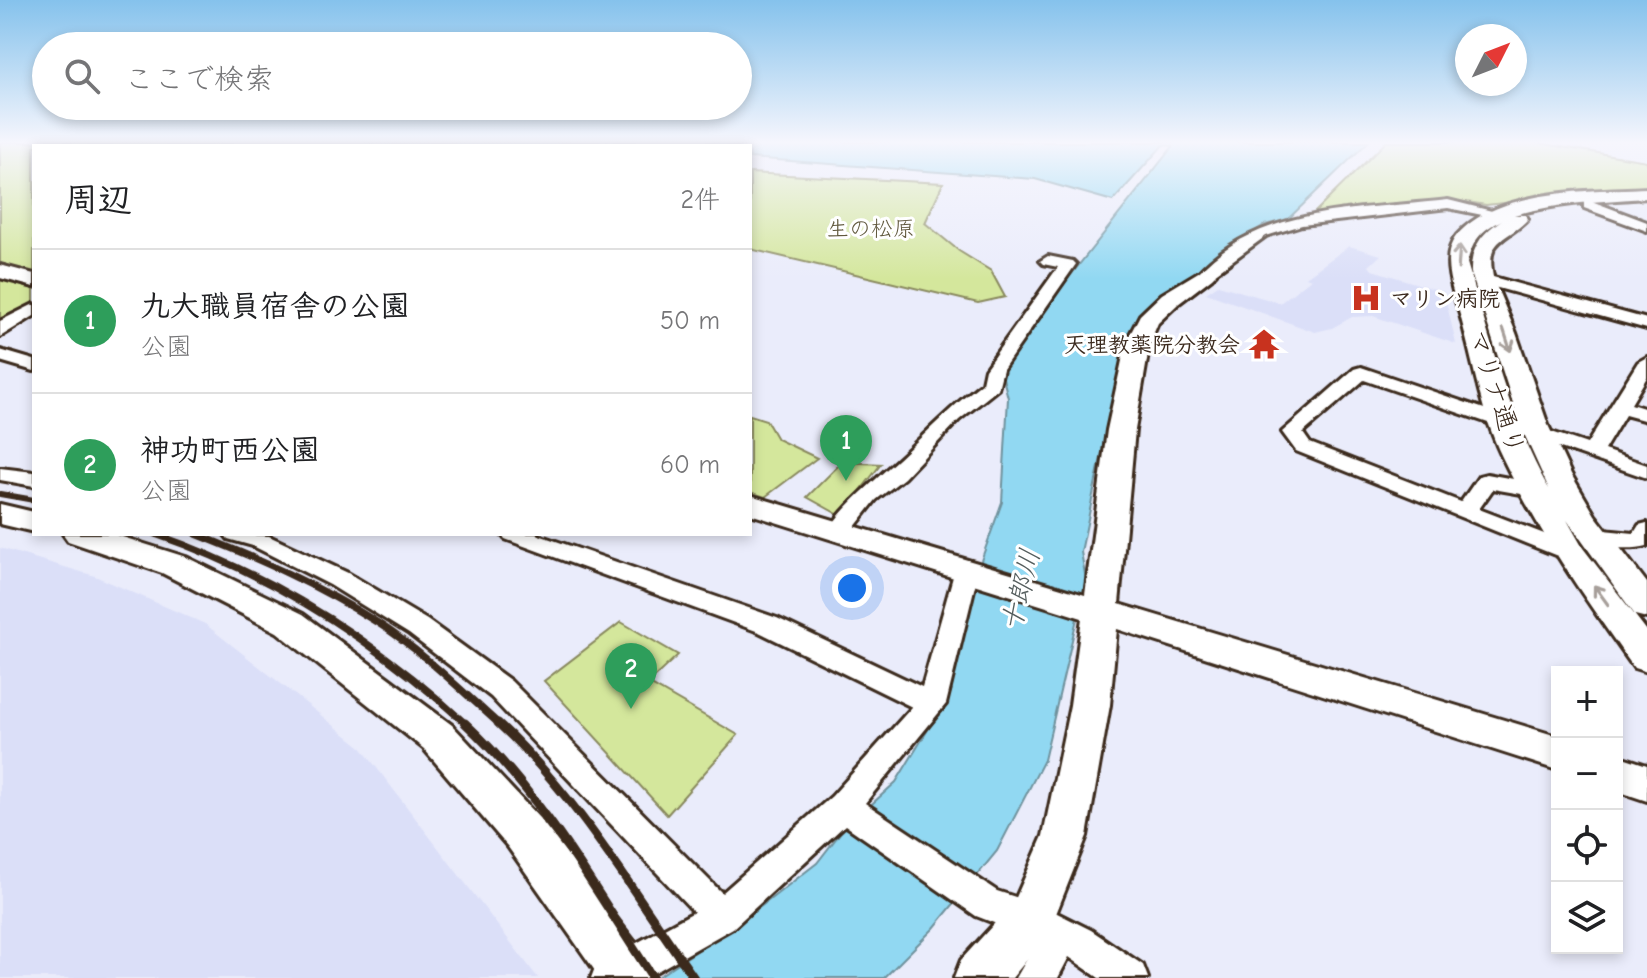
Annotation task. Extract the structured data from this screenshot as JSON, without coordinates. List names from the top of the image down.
{
  "streets": {
    "street": ["マリナ通り"]
  },
  "water": ["十郎川"],
  "parks": ["生の松原"],
  "places": {
    "hospital": ["マリン病院"],
    "temple": ["天理教薬院分教会"]
  },
  "north": "top right",
  "page": {
    "search": "ここで検索",
    "heading": ["周辺", "2件"],
    "list": [
      {
        "mark": "1",
        "name": "九大職員宿舎の公園",
        "note": "公園",
        "value": "50 m"
      },
      {
        "mark": "2",
        "name": "神功町西公園",
        "note": "公園",
        "value": "60 m"
      }
    ],
    "pins": ["1", "2"],
    "map_buttons": ["+", "−"]
  }
}
